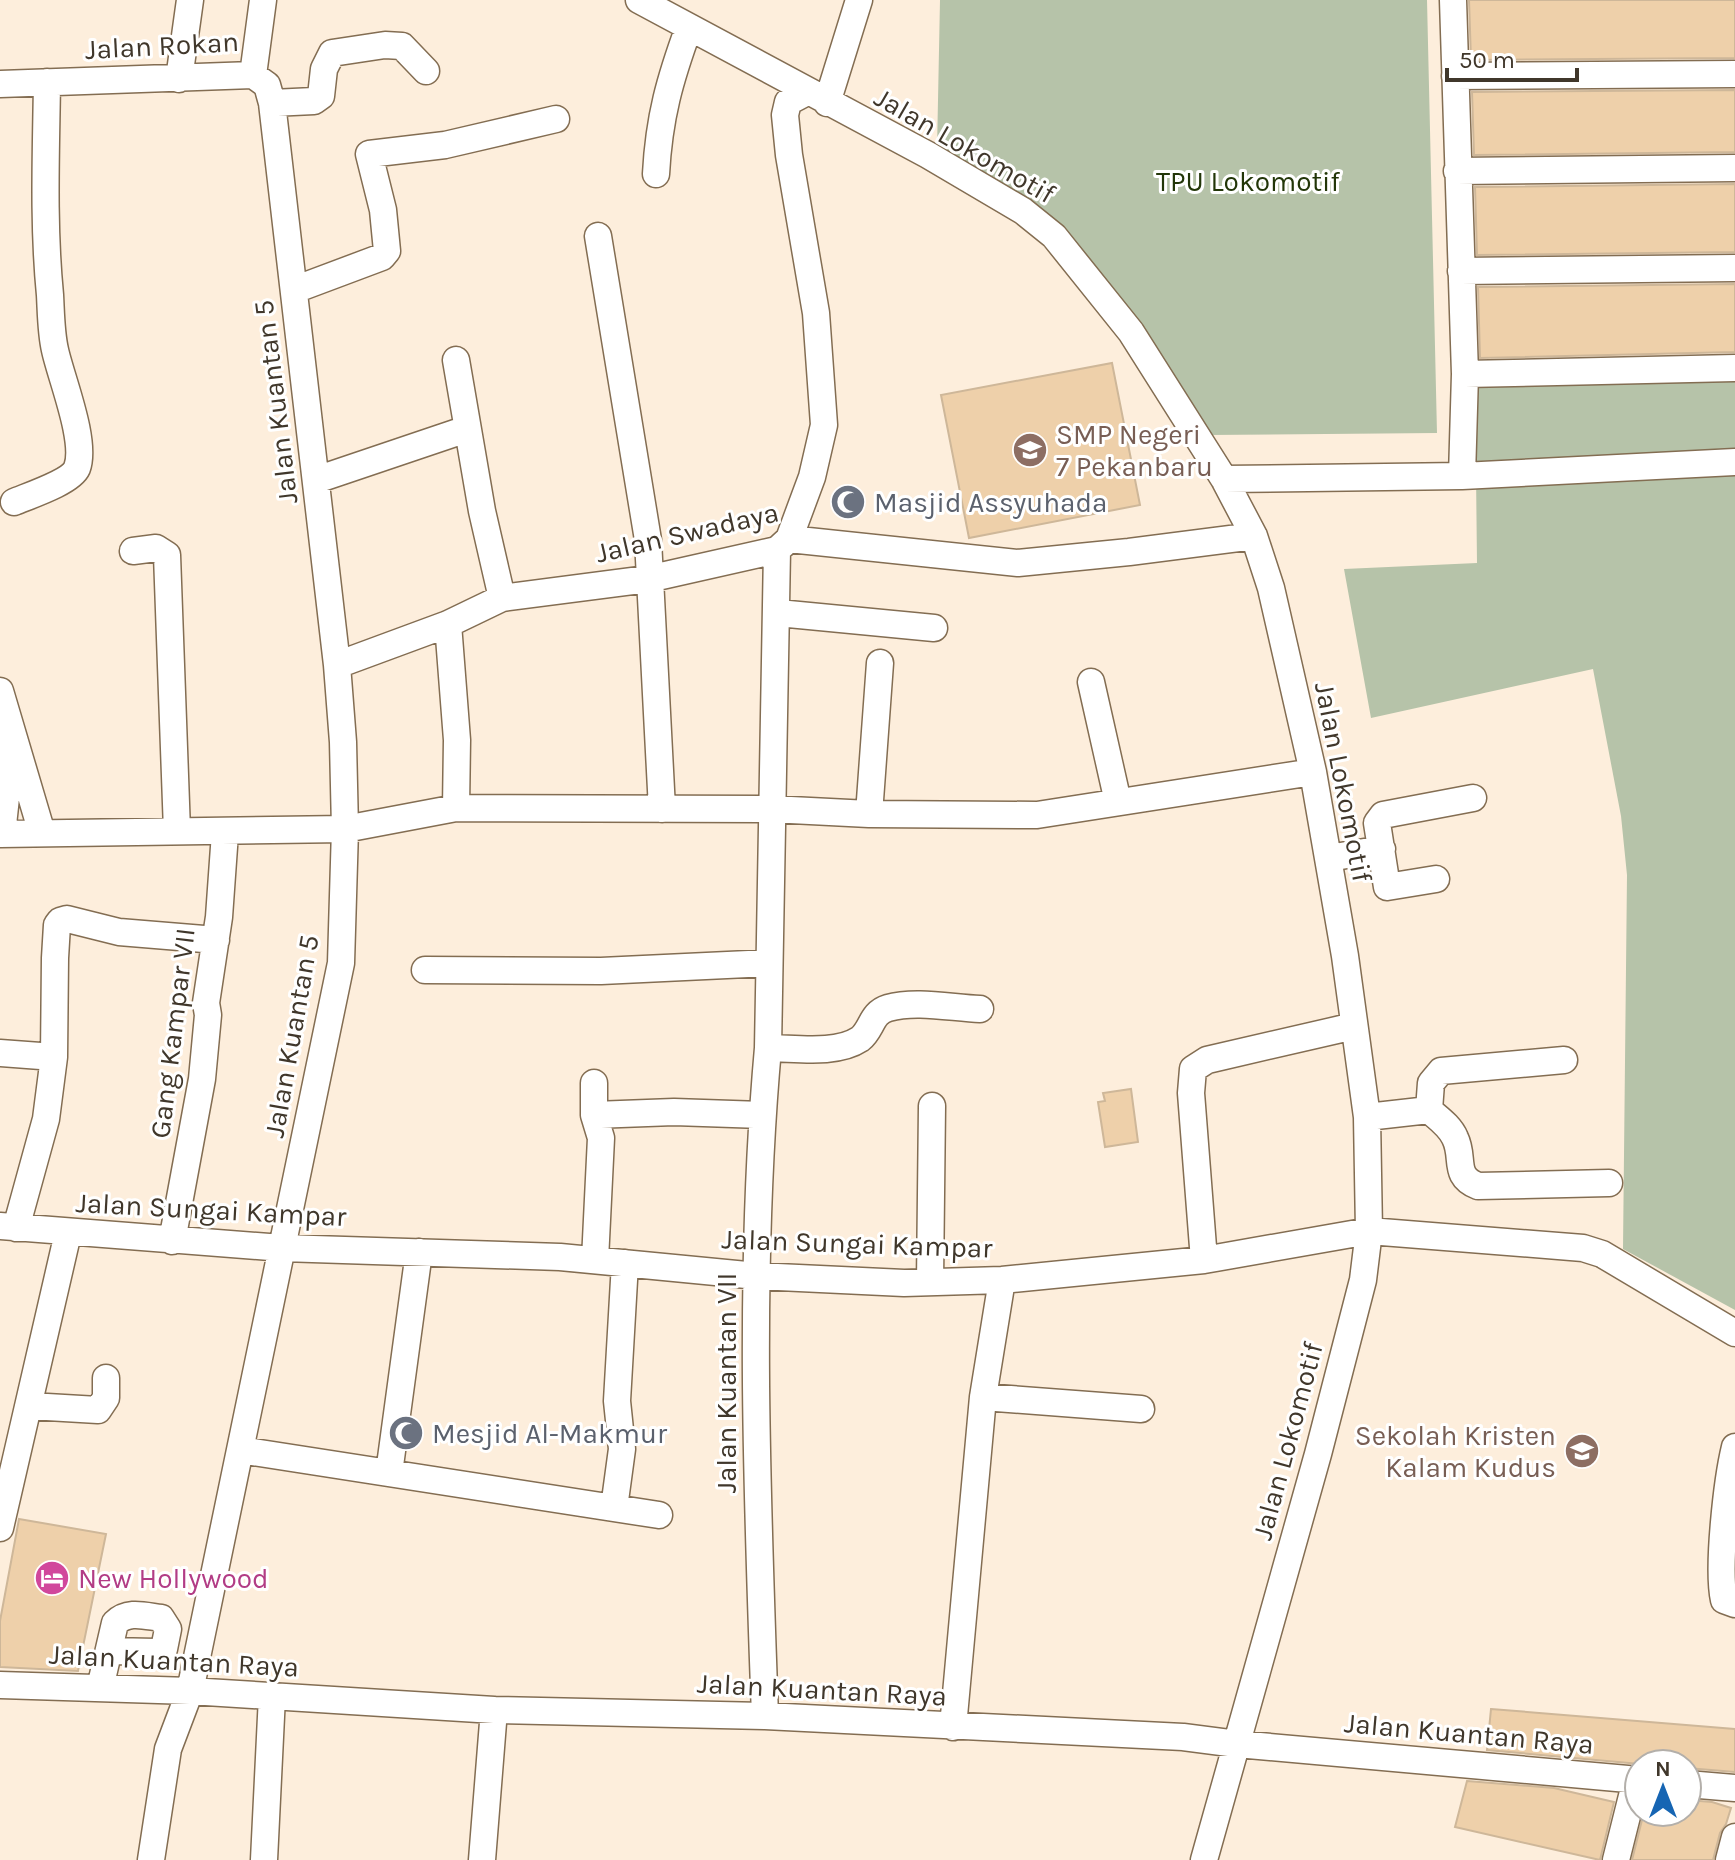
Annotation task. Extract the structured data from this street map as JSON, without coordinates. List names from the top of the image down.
{
  "streets": {
    "street": [
      "Jalan Rokan",
      "Jalan Lokomotif",
      "Jalan Kuantan 5",
      "Jalan Swadaya",
      "Gang Kampar VII",
      "Jalan Sungai Kampar",
      "Jalan Kuantan VII",
      "Jalan Kuantan Raya"
    ]
  },
  "crossings": [
    ["Jalan Rokan", "Jalan Kuantan 5"],
    ["Jalan Lokomotif", "Jalan Swadaya"],
    ["Jalan Lokomotif", "Jalan Sungai Kampar"],
    ["Jalan Lokomotif", "Jalan Kuantan Raya"],
    ["Jalan Kuantan 5", "Jalan Swadaya"],
    ["Jalan Kuantan 5", "Jalan Sungai Kampar"],
    ["Jalan Kuantan 5", "Jalan Kuantan Raya"],
    ["Jalan Swadaya", "Jalan Kuantan VII"],
    ["Gang Kampar VII", "Jalan Sungai Kampar"],
    ["Jalan Sungai Kampar", "Jalan Kuantan VII"],
    ["Jalan Kuantan VII", "Jalan Kuantan Raya"]
  ],
  "parks": ["TPU Lokomotif"],
  "places": {
    "school or university": ["SMP Negeri 7 Pekanbaru", "Sekolah Kristen Kalam Kudus"],
    "mosque": ["Masjid Assyuhada", "Mesjid Al-Makmur"],
    "hotel": ["New Hollywood"]
  },
  "scale_bar": "50 m",
  "north": "top"
}
